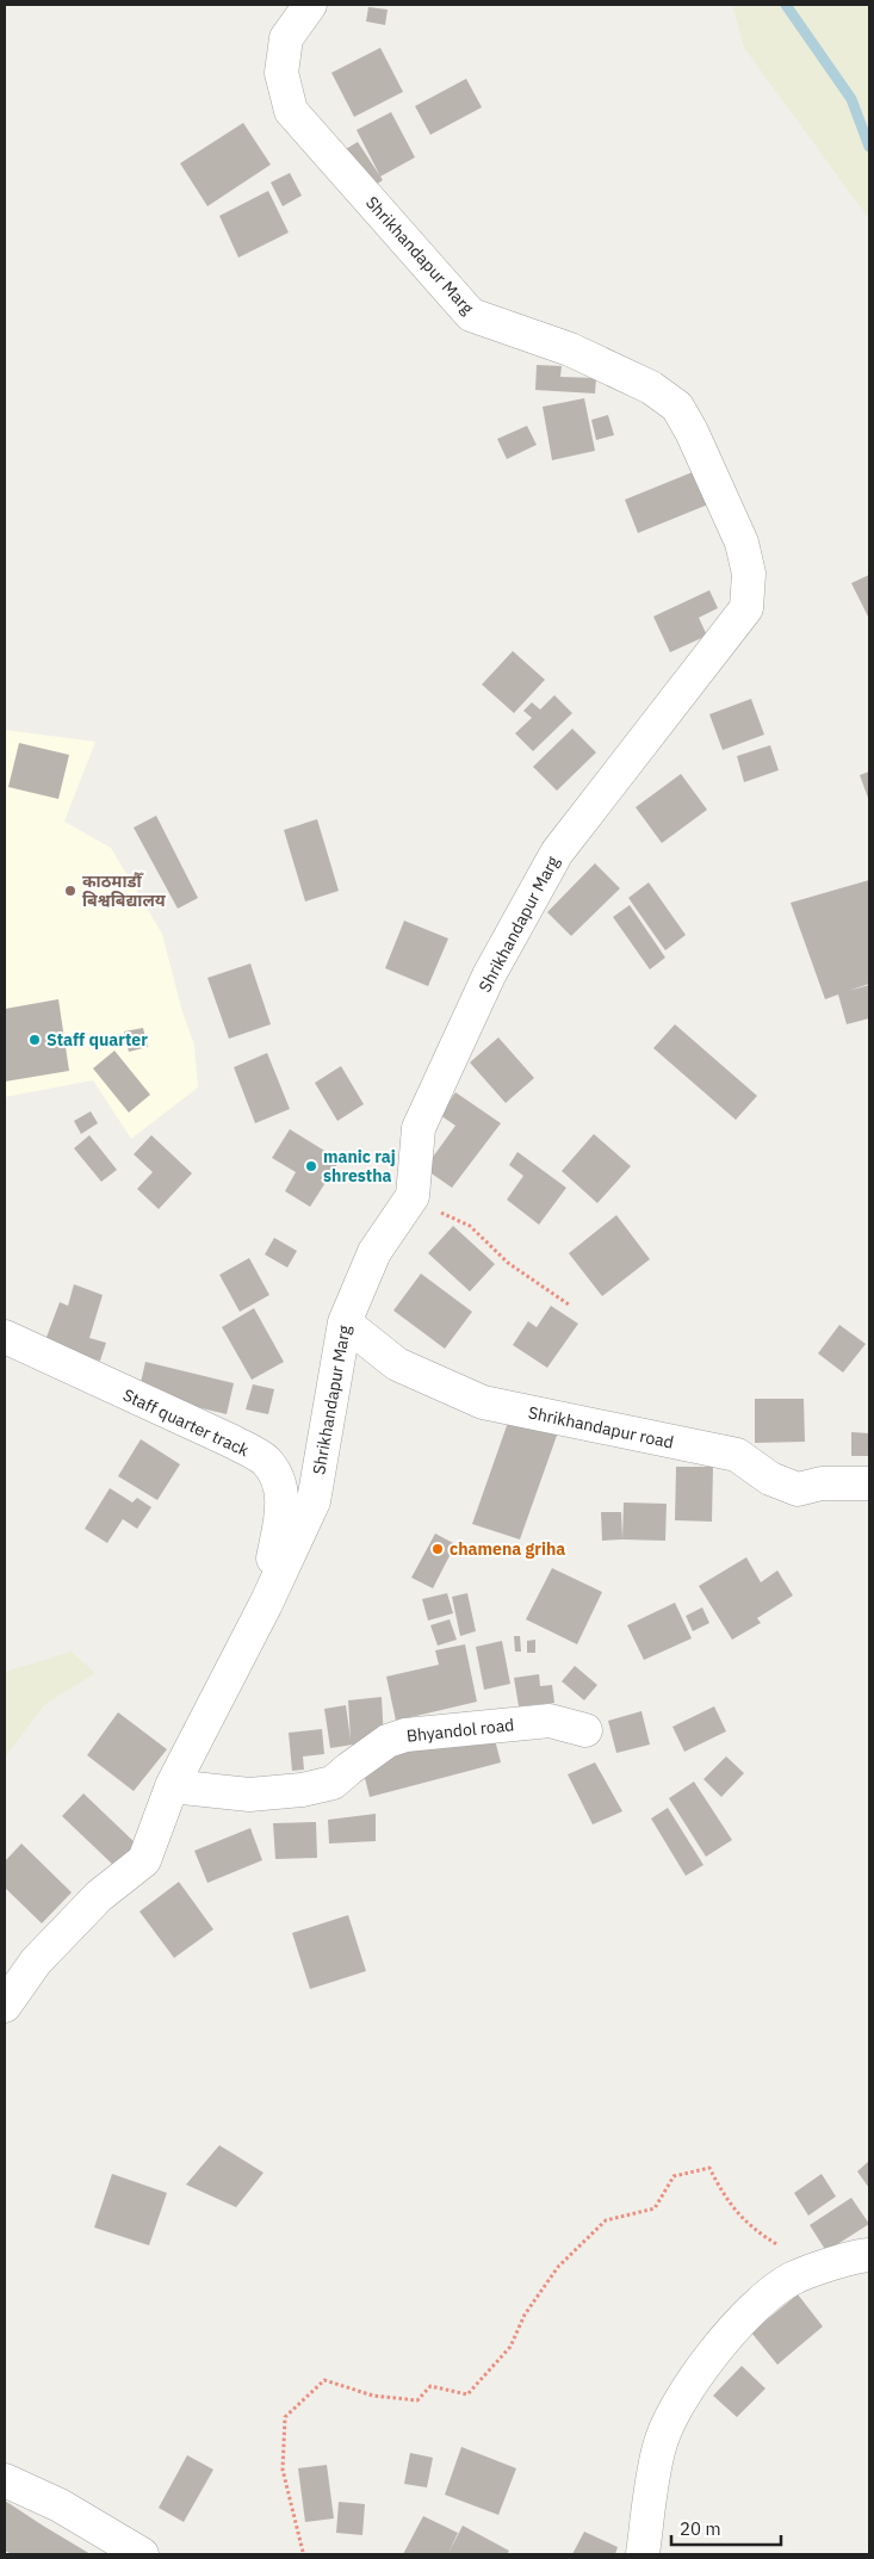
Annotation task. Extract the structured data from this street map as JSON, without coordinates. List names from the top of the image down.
{
  "streets": {
    "street": [
      "Shrikhandapur Marg",
      "Staff quarter track",
      "Shrikhandapur road",
      "Bhyandol road"
    ]
  },
  "crossings": [
    ["Shrikhandapur Marg", "Staff quarter track"],
    ["Shrikhandapur Marg", "Shrikhandapur road"],
    ["Shrikhandapur Marg", "Bhyandol road"]
  ],
  "places": [
    "काठमाडौँ बिश्वबिद्यालय",
    "Staff quarter",
    "manic raj shrestha",
    "chamena griha"
  ],
  "scale_bar": "20 m"
}
